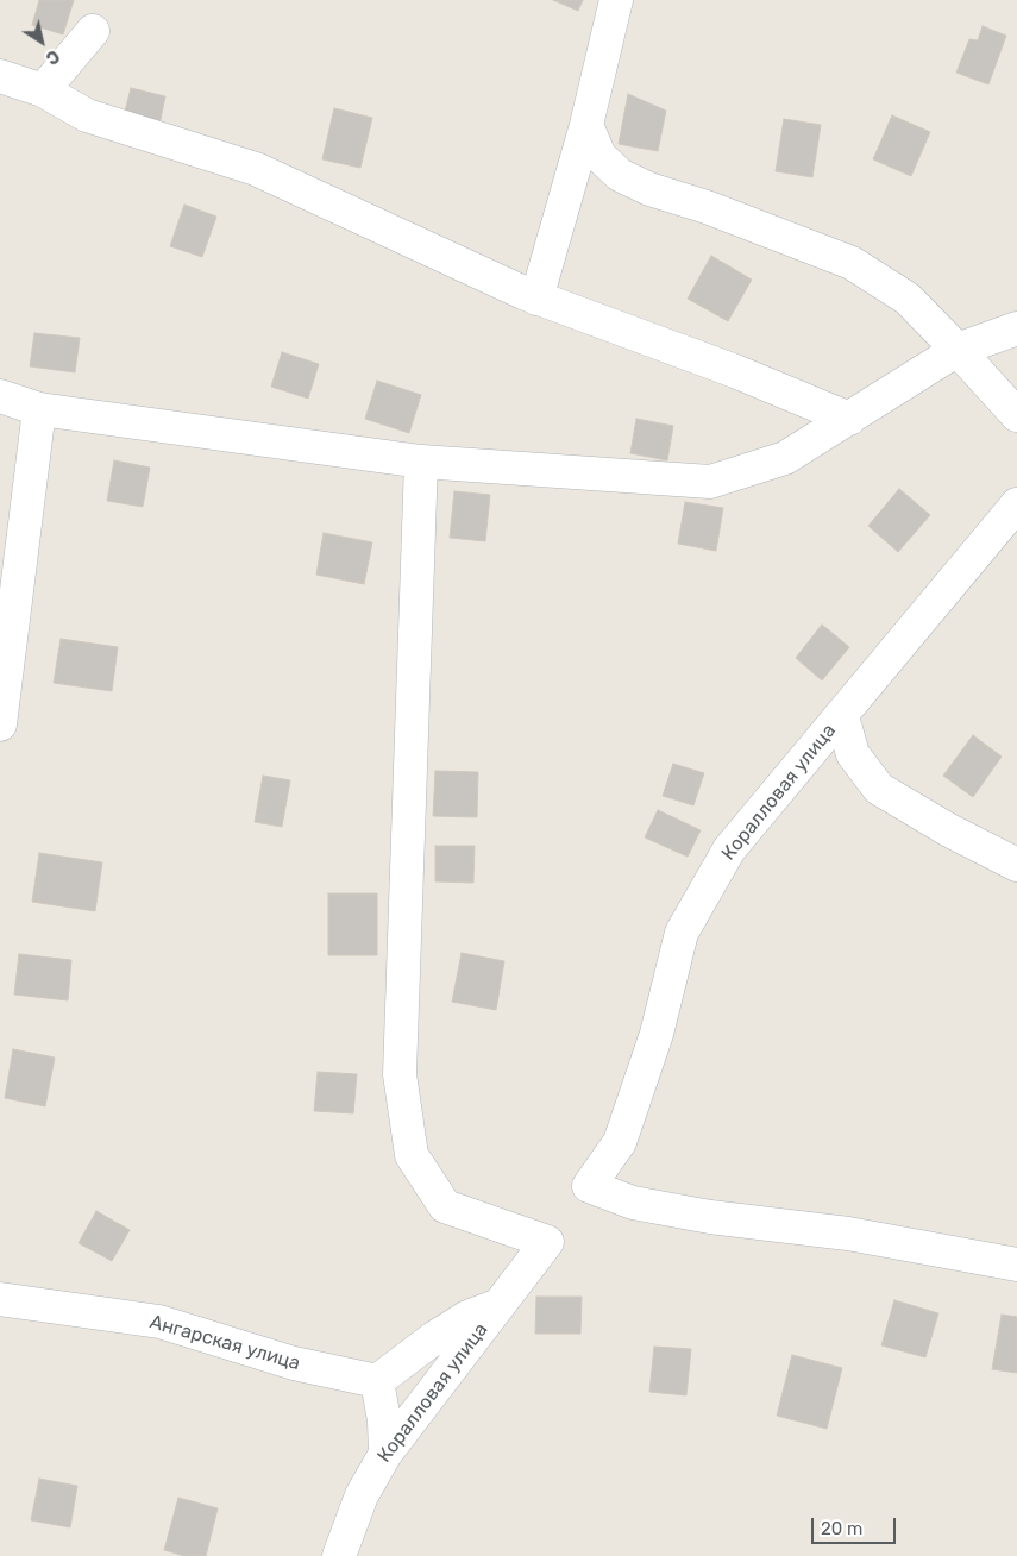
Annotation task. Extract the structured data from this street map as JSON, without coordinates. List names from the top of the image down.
{
  "streets": {
    "street": ["Коралловая улица", "Ангарская улица"]
  },
  "scale_bar": "20 m",
  "north": "bottom right"
}
